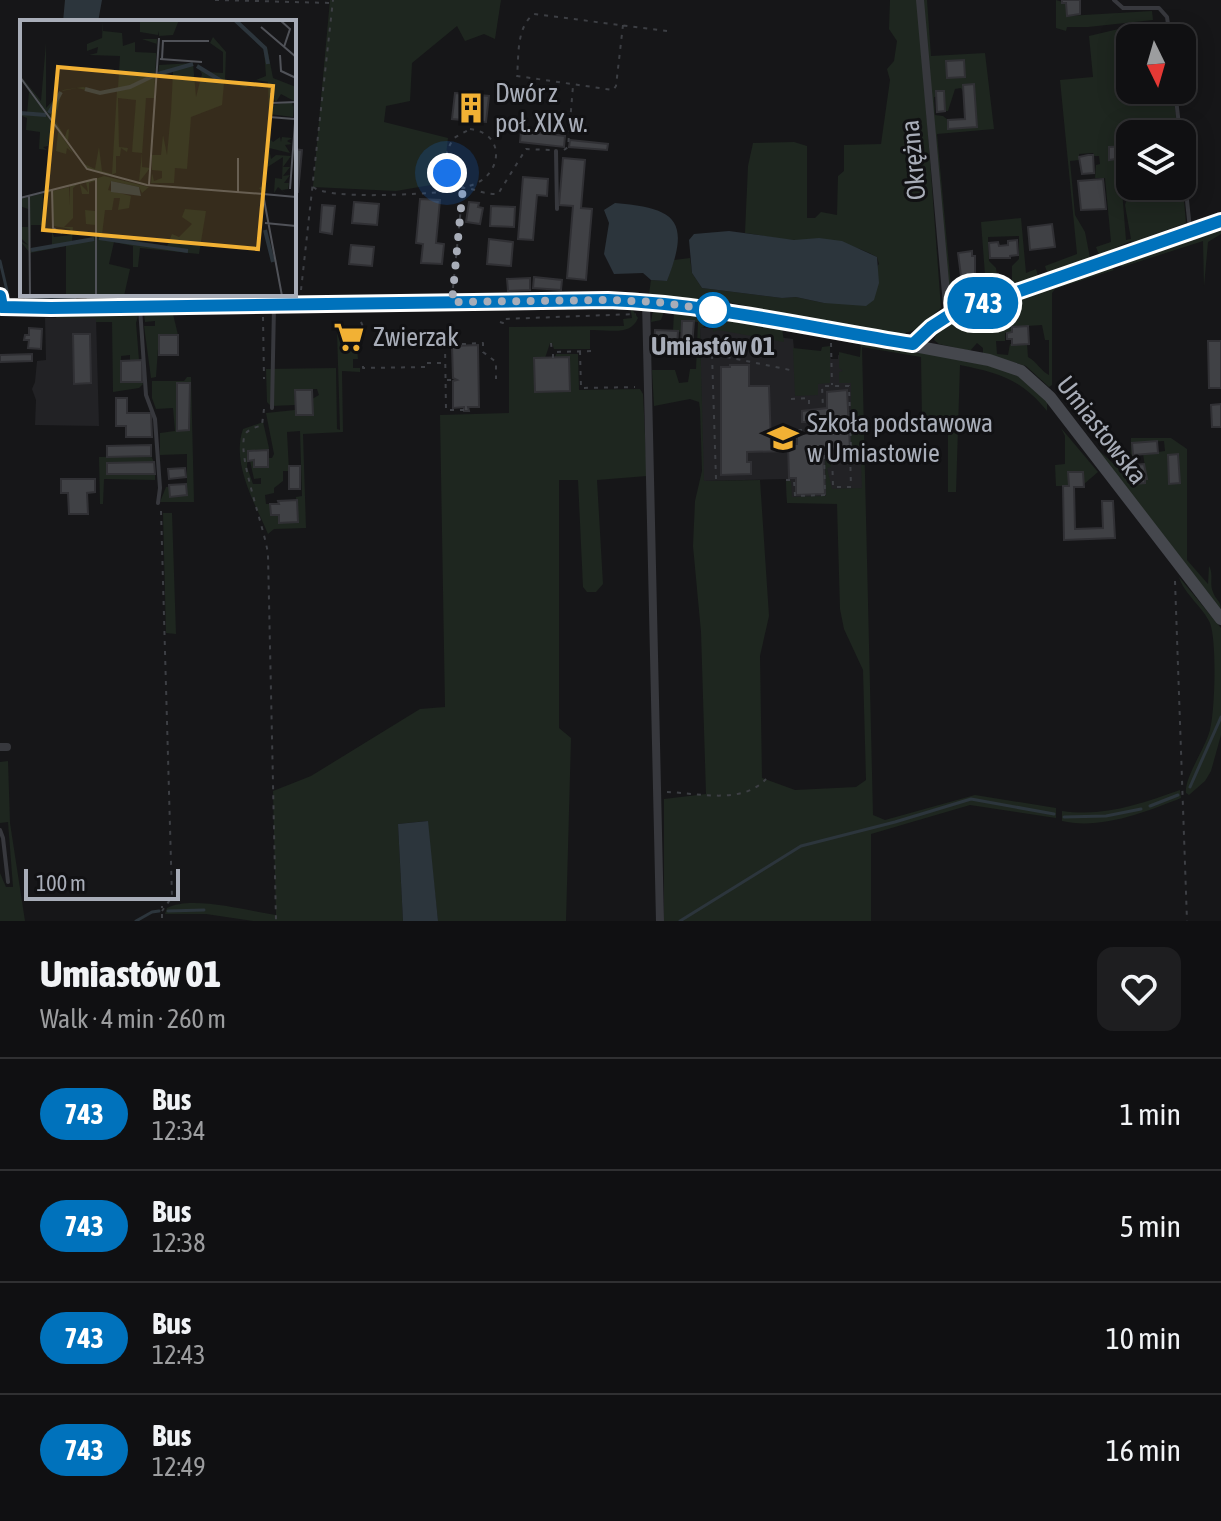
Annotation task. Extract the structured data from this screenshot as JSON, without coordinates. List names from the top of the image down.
{
  "streets": {
    "main road": ["Umiastowska"],
    "street": ["Okrężna"]
  },
  "places": {
    "building": ["Dwór z poł. XIX w."],
    "other": ["Umiastów 01"],
    "supermarket": ["Zwierzak"],
    "school or university": ["Szkoła podstawowa w Umiastowie"]
  },
  "lines": ["bus line 743"],
  "scale_bar": "100 m",
  "north": "bottom",
  "page": {
    "on_map": "743",
    "scale": "100 m",
    "heading": ["Umiastów 01", "Walk · 4 min · 260 m"],
    "list": [
      {
        "mark": "743",
        "name": "Bus",
        "note": "12:34",
        "value": "1 min"
      },
      {
        "mark": "743",
        "name": "Bus",
        "note": "12:38",
        "value": "5 min"
      },
      {
        "mark": "743",
        "name": "Bus",
        "note": "12:43",
        "value": "10 min"
      },
      {
        "mark": "743",
        "name": "Bus",
        "note": "12:49",
        "value": "16 min"
      }
    ]
  }
}
